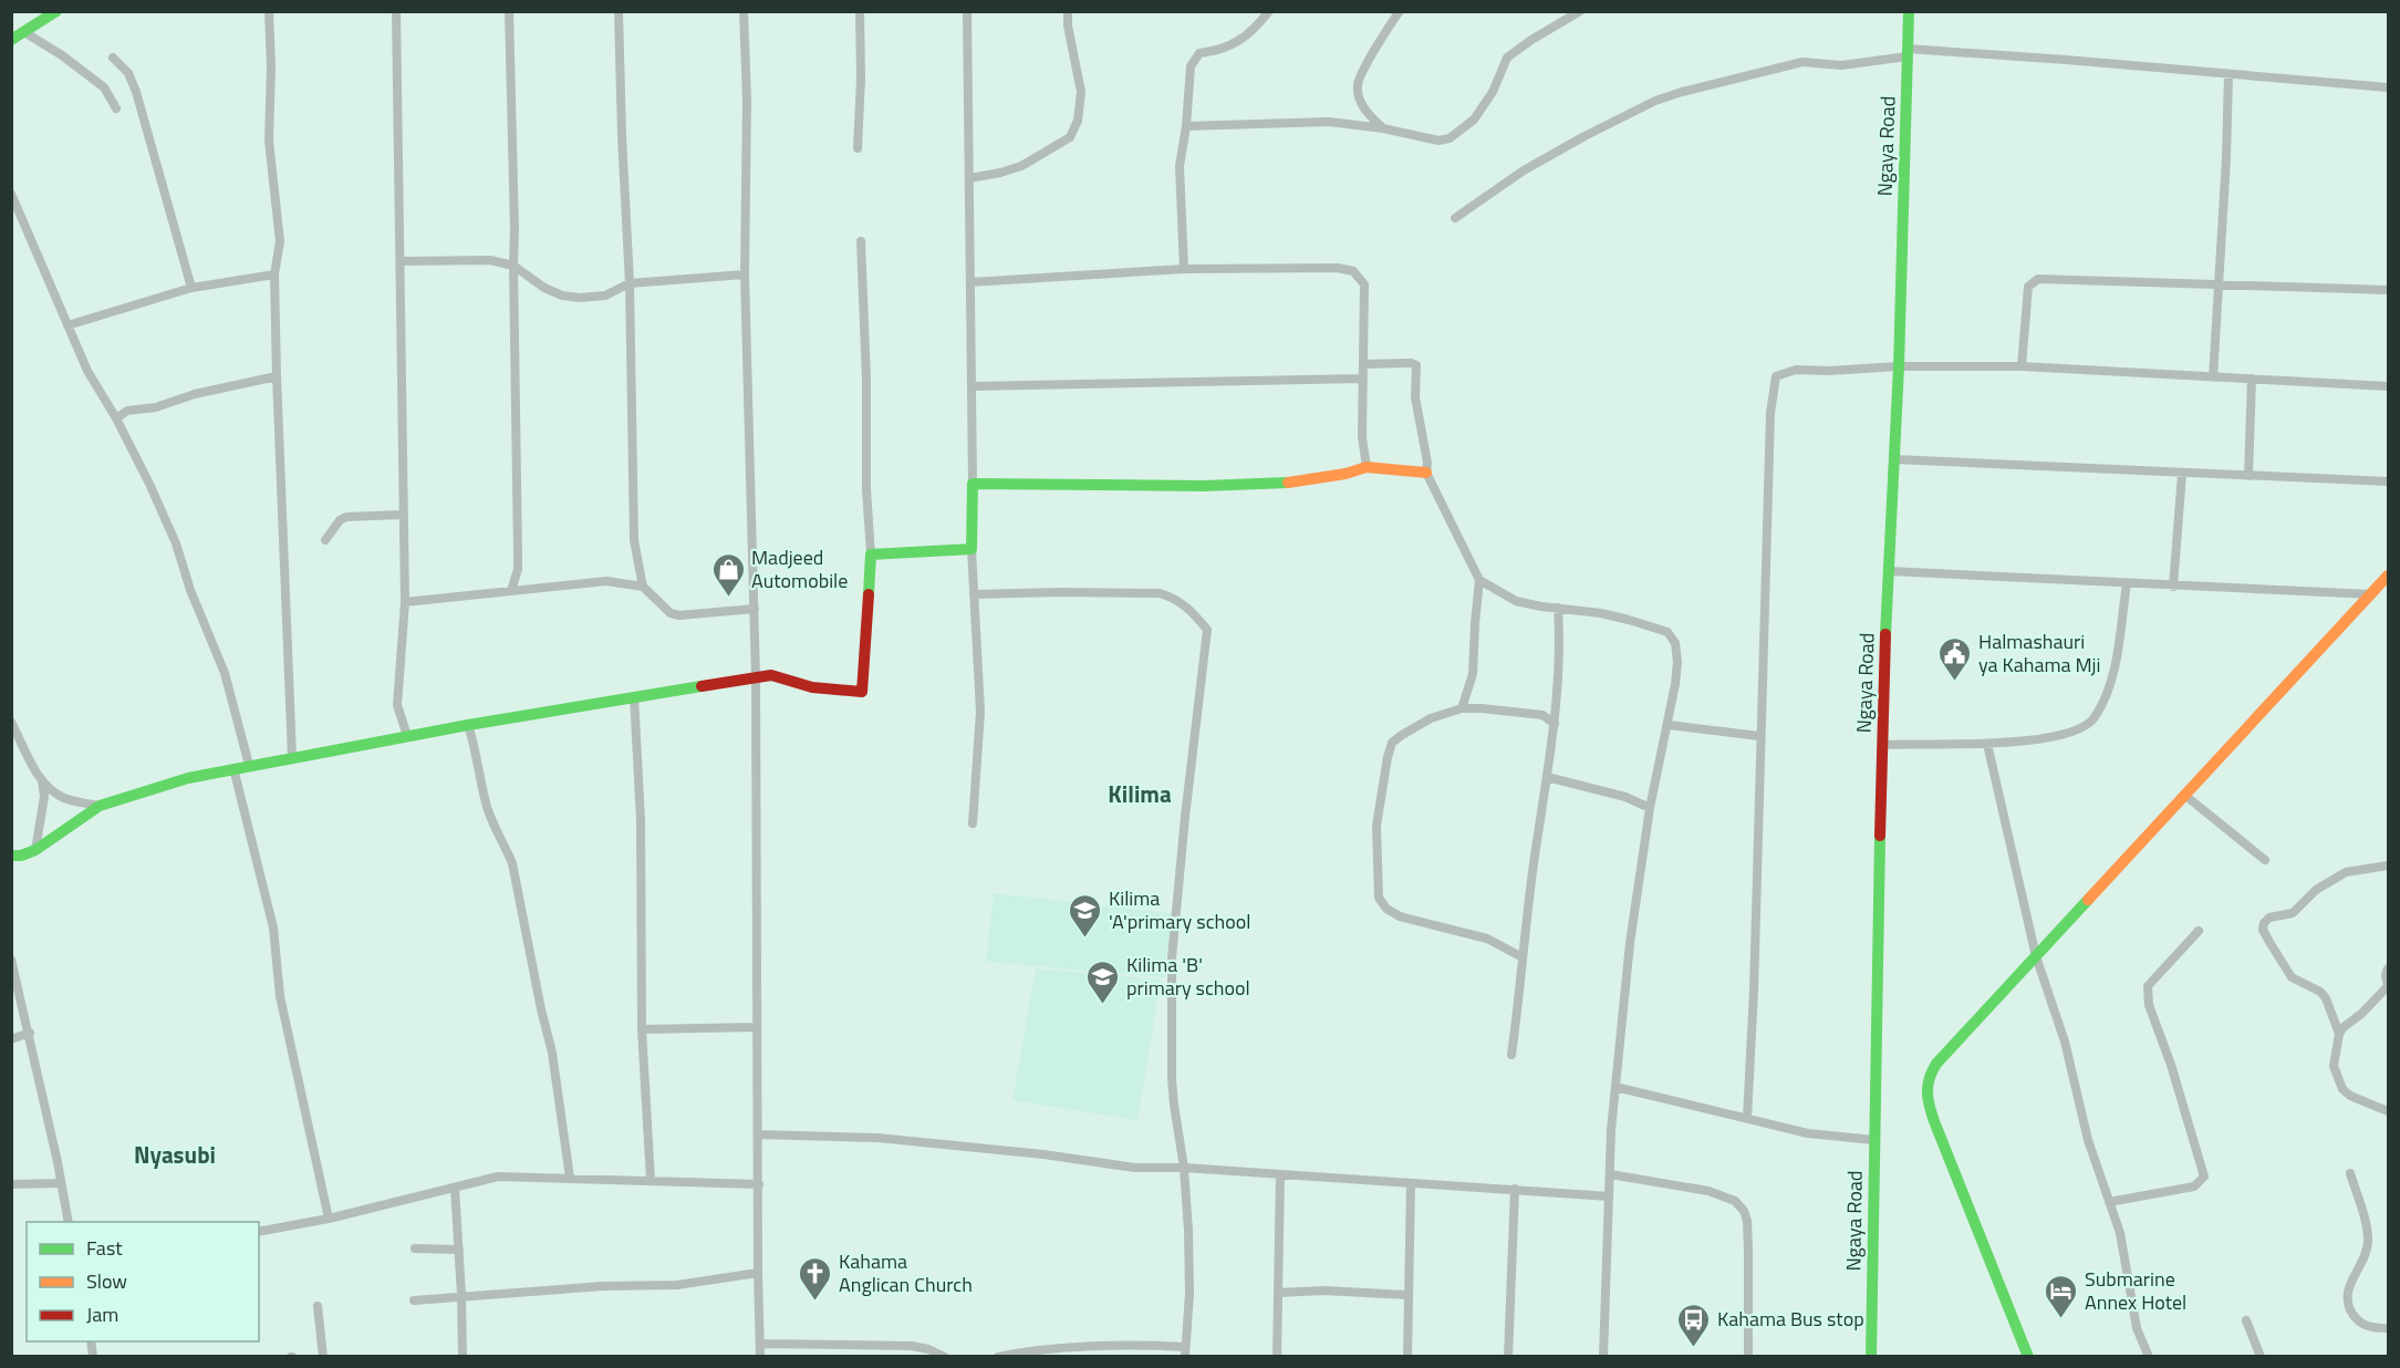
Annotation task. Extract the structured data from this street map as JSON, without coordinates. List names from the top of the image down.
{
  "streets": {
    "main road": ["Ngaya Road"]
  },
  "districts": ["Kilima", "Nyasubi"],
  "places": {
    "shop": ["Madjeed Automobile"],
    "public building": ["Halmashauri ya Kahama Mji"],
    "school or university": ["Kilima 'A'primary school", "Kilima 'B' primary school"],
    "church": ["Kahama Anglican Church"],
    "hotel": ["Submarine Annex Hotel"],
    "bus stop": ["Kahama Bus stop"]
  },
  "legend": ["Fast", "Slow", "Jam"]
}
